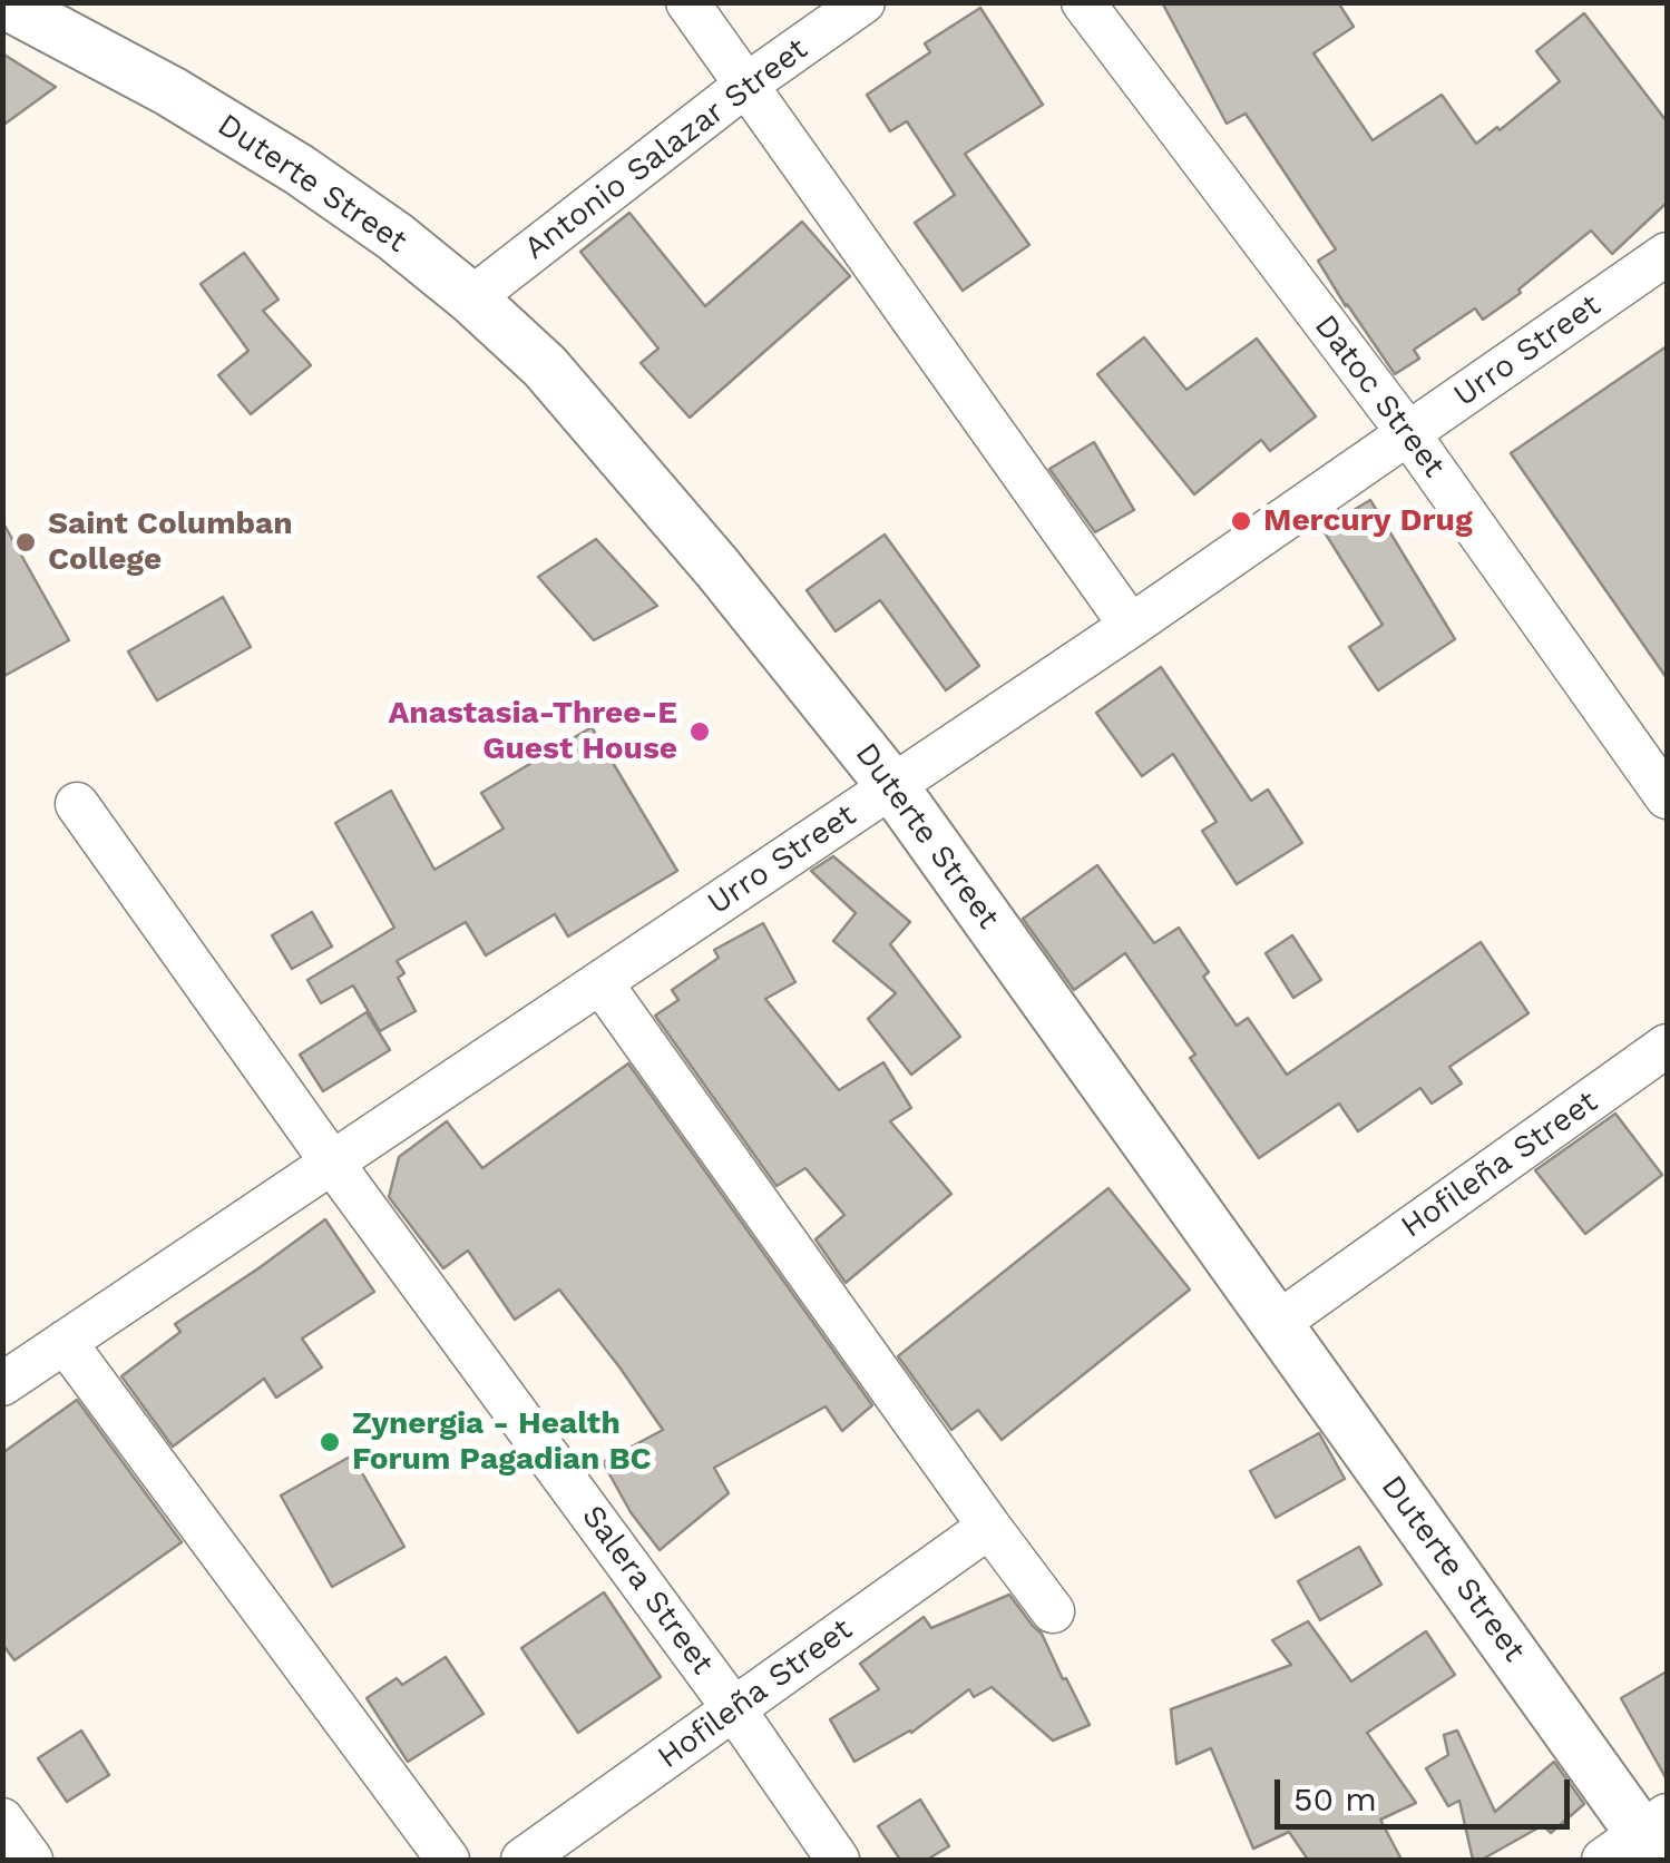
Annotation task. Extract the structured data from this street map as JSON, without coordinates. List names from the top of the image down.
{
  "streets": {
    "main road": ["Duterte Street"],
    "street": [
      "Antonio Salazar Street",
      "Urro Street",
      "Datoc Street",
      "Hofileña Street",
      "Salera Street"
    ]
  },
  "crossings": [
    ["Antonio Salazar Street", "Duterte Street"],
    ["Duterte Street", "Urro Street"],
    ["Duterte Street", "Hofileña Street"],
    ["Urro Street", "Datoc Street"],
    ["Urro Street", "Salera Street"],
    ["Hofileña Street", "Salera Street"]
  ],
  "places": [
    "Mercury Drug",
    "Saint Columban College",
    "Anastasia-Three-E Guest House",
    "Zynergia - Health Forum Pagadian BC"
  ],
  "scale_bar": "50 m"
}
